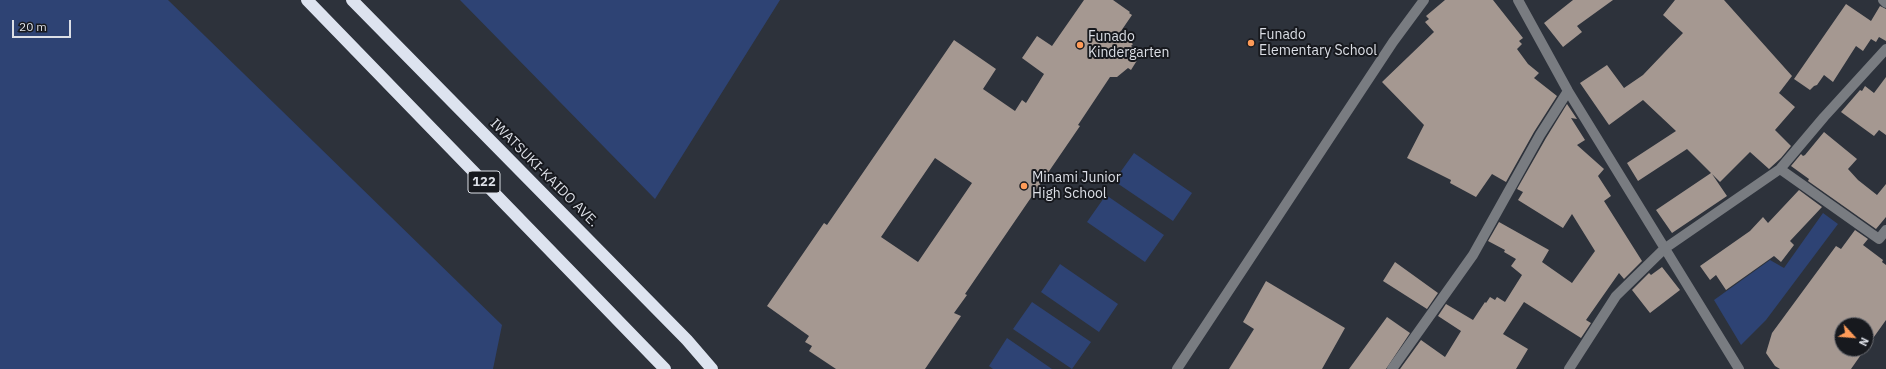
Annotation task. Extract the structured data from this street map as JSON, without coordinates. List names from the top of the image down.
{
  "streets": {
    "highway": ["IWATSUKI-KAIDO AVE.", "122"]
  },
  "places": ["Funado Elementary School", "Funado Kindergarten", "Minami Junior High School"],
  "scale_bar": "20 m",
  "north": "bottom right"
}
